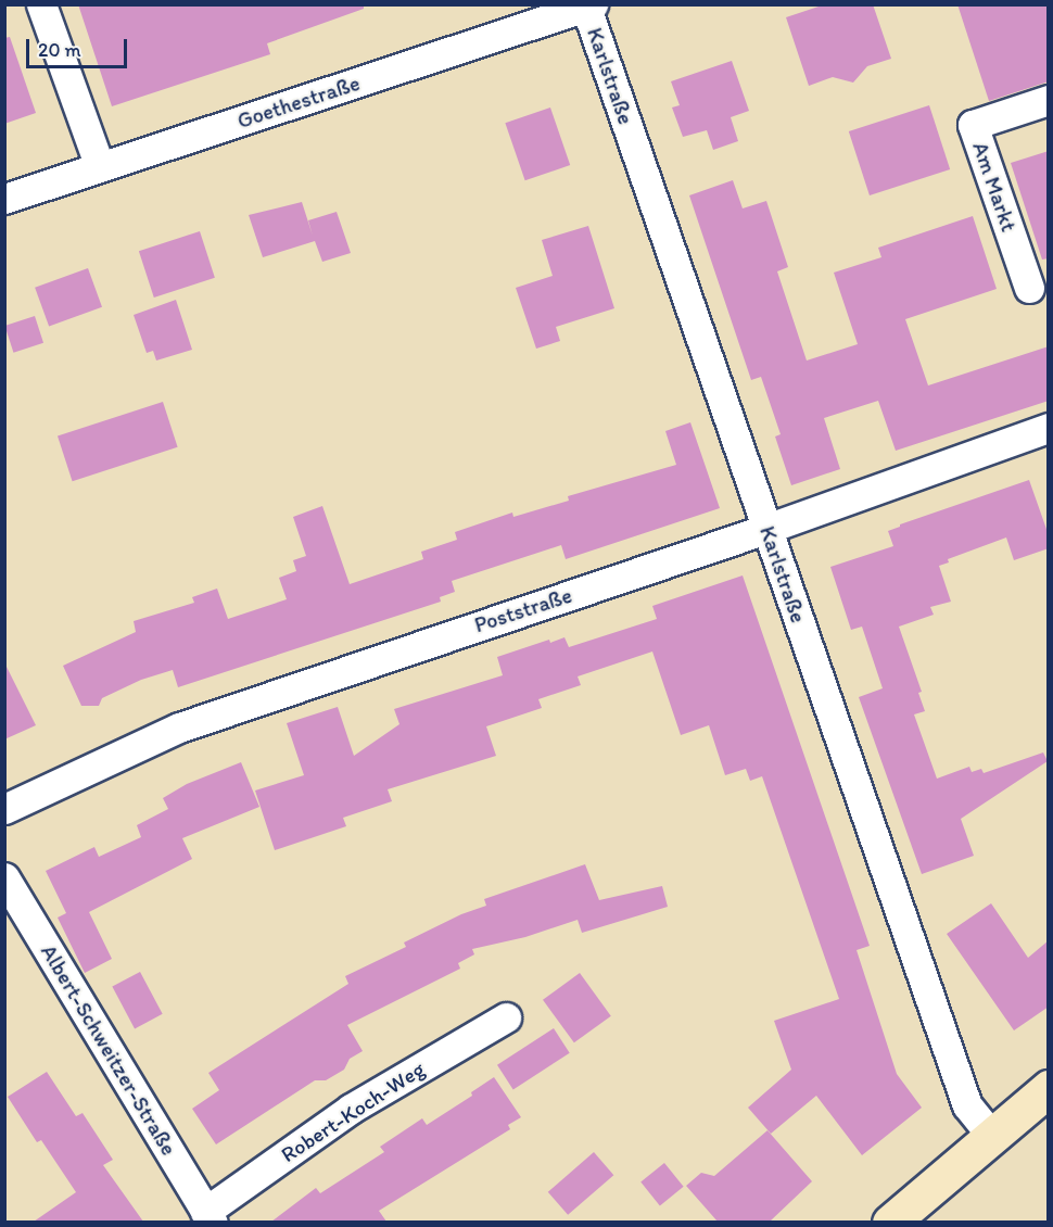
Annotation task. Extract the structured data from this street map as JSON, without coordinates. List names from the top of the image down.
{
  "streets": {
    "street": [
      "Karlstraße",
      "Goethestraße",
      "Am Markt",
      "Poststraße",
      "Albert-Schweitzer-Straße",
      "Robert-Koch-Weg"
    ]
  },
  "crossings": [
    ["Karlstraße", "Goethestraße"],
    ["Karlstraße", "Poststraße"],
    ["Albert-Schweitzer-Straße", "Robert-Koch-Weg"]
  ],
  "scale_bar": "20 m"
}
